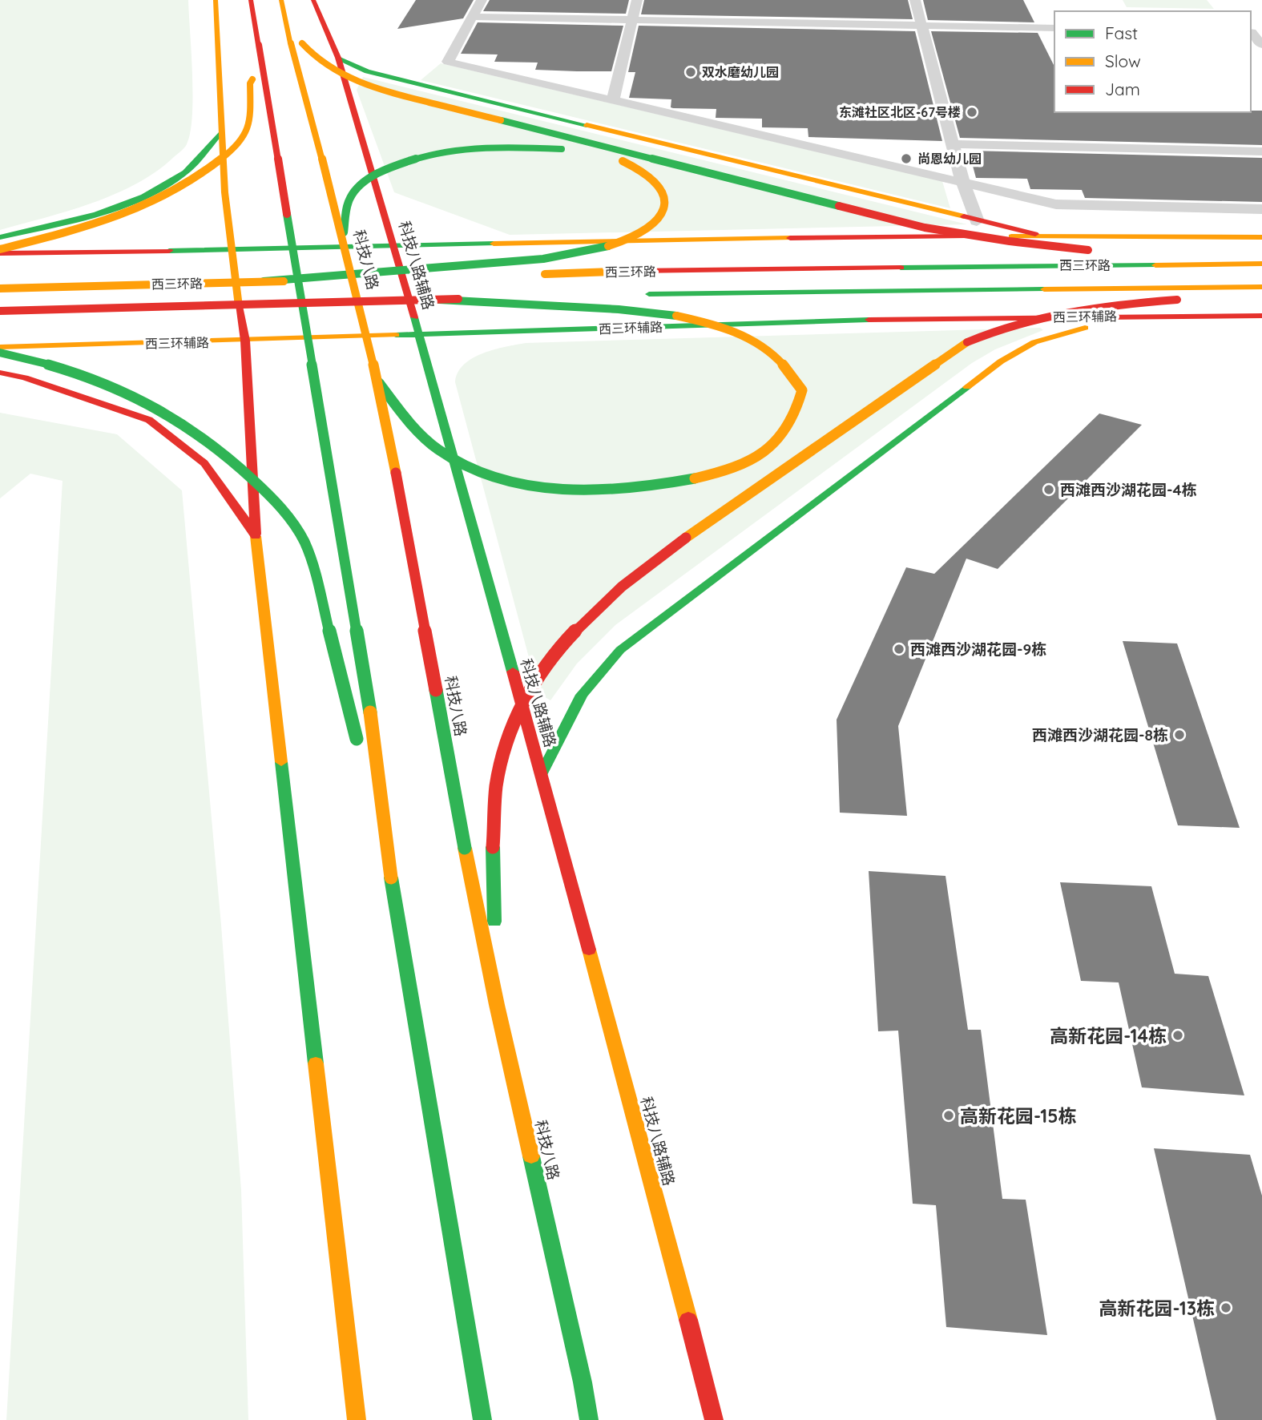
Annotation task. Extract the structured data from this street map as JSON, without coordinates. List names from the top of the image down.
{
  "streets": {
    "main road": [
      "科技八路",
      "科技八路辅路",
      "西三环路",
      "西三环辅路"
    ]
  },
  "crossings": [
    ["科技八路辅路", "西三环辅路"]
  ],
  "places": [
    "双水磨幼儿园",
    "东滩社区北区-67号楼",
    "尚恩幼儿园",
    "西滩西沙湖花园-4栋",
    "西滩西沙湖花园-9栋",
    "西滩西沙湖花园-8栋",
    "高新花园-14栋",
    "高新花园-15栋",
    "高新花园-13栋"
  ],
  "legend": ["Fast", "Slow", "Jam"]
}
